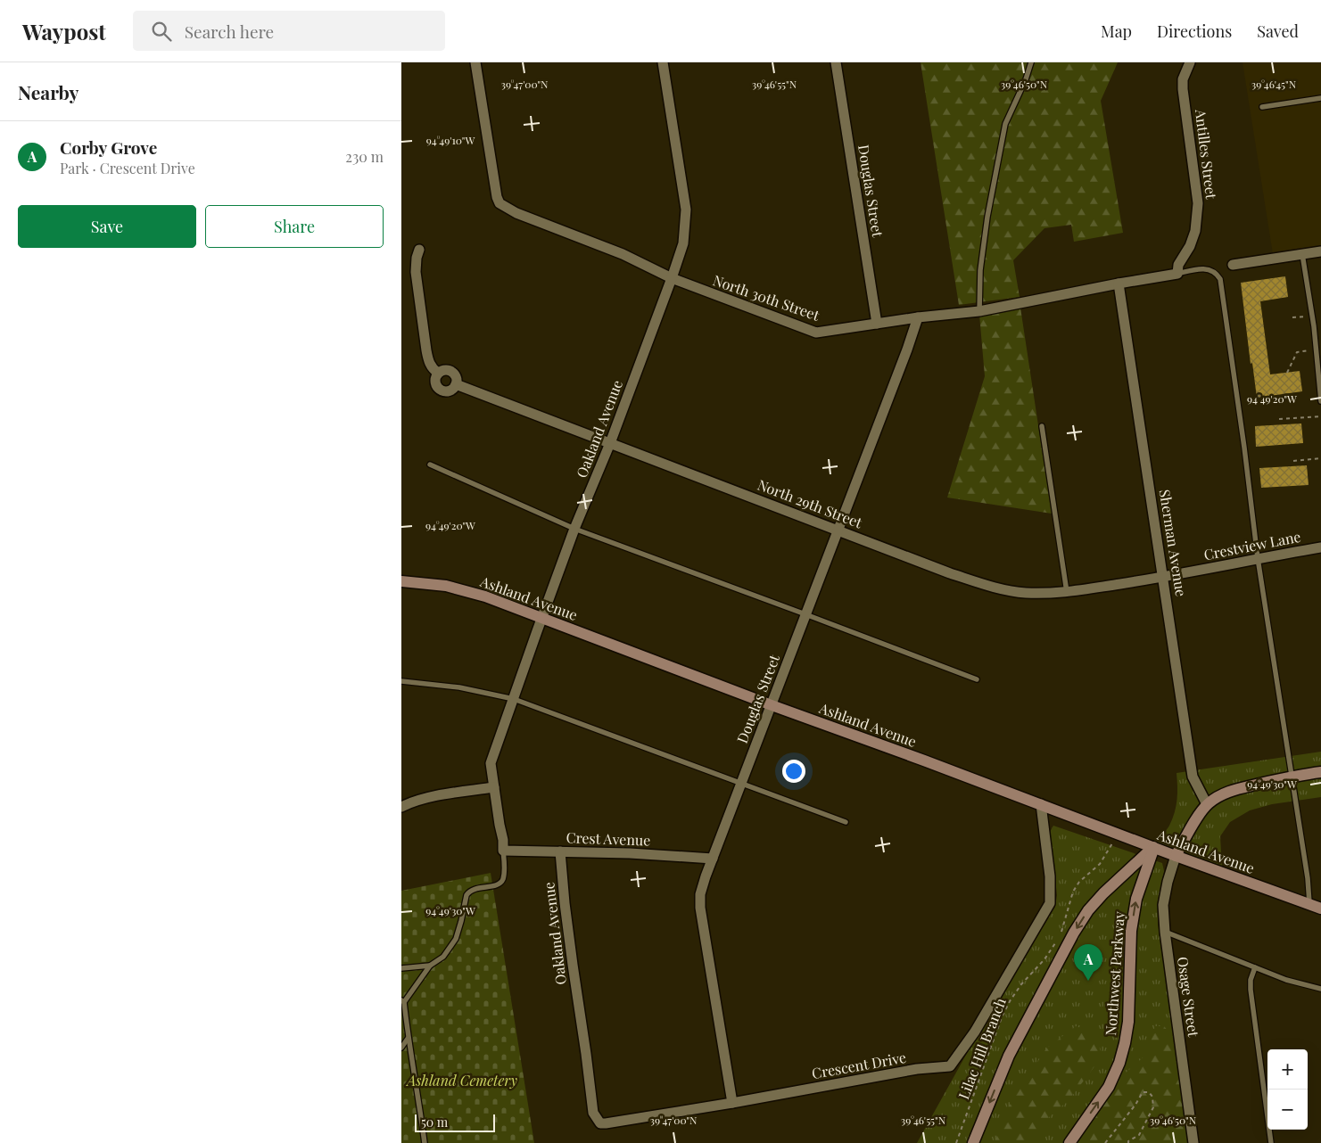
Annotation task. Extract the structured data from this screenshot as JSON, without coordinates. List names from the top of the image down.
{
  "streets": {
    "street": [
      "Antilles Street",
      "Douglas Street",
      "North 30th Street",
      "Oakland Avenue",
      "North 29th Street",
      "Sherman Avenue",
      "Crestview Lane",
      "Ashland Avenue",
      "Crest Avenue",
      "Northwest Parkway",
      "Osage Street",
      "Crescent Drive"
    ],
    "path": ["Lilac Hill Branch"]
  },
  "crossings": [
    ["Antilles Street", "North 30th Street"],
    ["Douglas Street", "North 30th Street"],
    ["Douglas Street", "North 29th Street"],
    ["Douglas Street", "Ashland Avenue"],
    ["Douglas Street", "Crest Avenue"],
    ["Douglas Street", "Crescent Drive"],
    ["North 30th Street", "Oakland Avenue"],
    ["North 30th Street", "Sherman Avenue"],
    ["Oakland Avenue", "North 29th Street"],
    ["Oakland Avenue", "Ashland Avenue"],
    ["Oakland Avenue", "Crest Avenue"],
    ["Oakland Avenue", "Crescent Drive"],
    ["North 29th Street", "Sherman Avenue"],
    ["North 29th Street", "Crestview Lane"],
    ["Sherman Avenue", "Crestview Lane"],
    ["Ashland Avenue", "Northwest Parkway"],
    ["Ashland Avenue", "Osage Street"],
    ["Ashland Avenue", "Crescent Drive"]
  ],
  "parks": ["Ashland Cemetery"],
  "scale_bar": "50 m",
  "page": {
    "header": "Waypost",
    "search": "Search here",
    "nav": ["Map", "Directions", "Saved"],
    "heading": "Nearby",
    "list": [
      {
        "mark": "A",
        "name": "Corby Grove",
        "note": "Park · Crescent Drive",
        "value": "230 m"
      }
    ],
    "buttons": ["Save", "Share"],
    "pins": "A",
    "map_buttons": ["+", "−"],
    "scale": "50 m"
  },
  "coordinates": [
    "39°47'00\"N",
    "39°46'55\"N",
    "39°46'50\"N",
    "39°46'45\"N",
    "94°49'10\"W",
    "94°49'20\"W",
    "94°49'30\"W"
  ]
}
